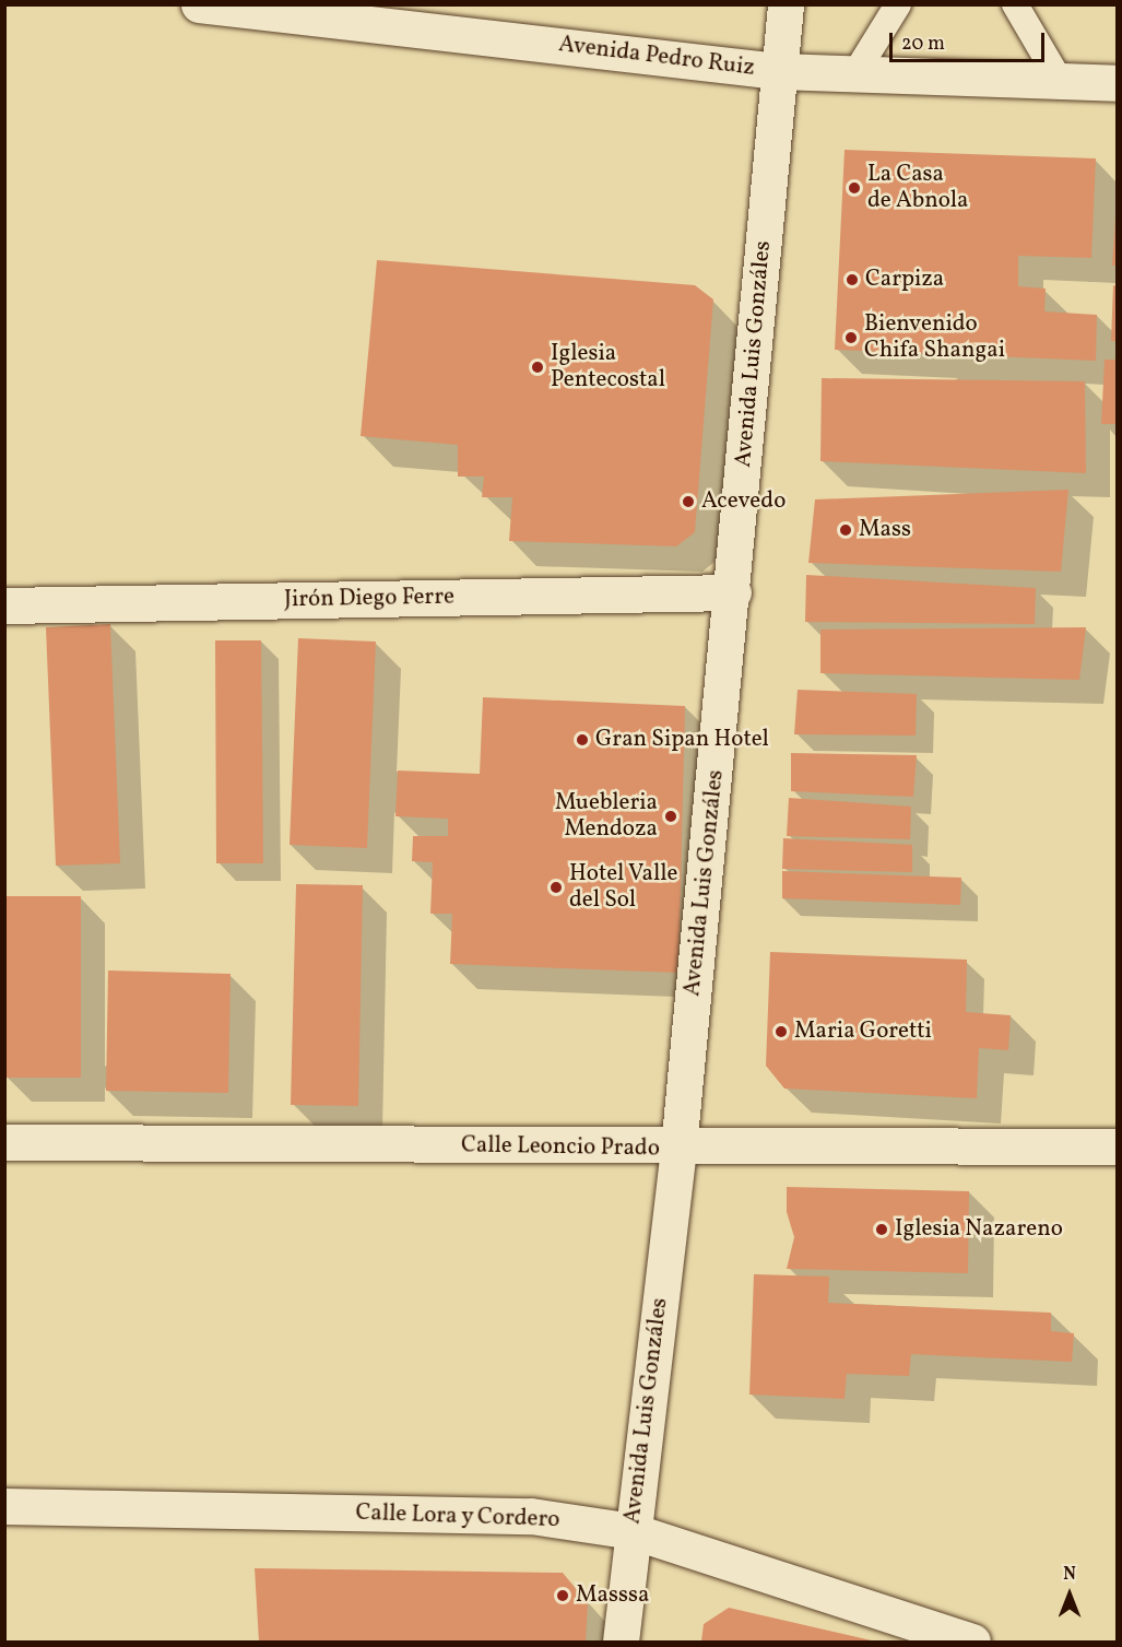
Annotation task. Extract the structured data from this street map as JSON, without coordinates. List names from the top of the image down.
{
  "streets": {
    "street": [
      "Avenida Pedro Ruiz",
      "Avenida Luis Gonzáles",
      "Jirón Diego Ferre",
      "Calle Leoncio Prado",
      "Calle Lora y Cordero"
    ]
  },
  "crossings": [
    ["Avenida Pedro Ruiz", "Avenida Luis Gonzáles"],
    ["Avenida Luis Gonzáles", "Jirón Diego Ferre"],
    ["Avenida Luis Gonzáles", "Calle Leoncio Prado"],
    ["Avenida Luis Gonzáles", "Calle Lora y Cordero"]
  ],
  "places": [
    "La Casa de Abnola",
    "Carpiza",
    "Bienvenido Chifa Shangai",
    "Iglesia Pentecostal",
    "Acevedo",
    "Mass",
    "Gran Sipan Hotel",
    "Muebleria Mendoza",
    "Hotel Valle del Sol",
    "Maria Goretti",
    "Iglesia Nazareno",
    "Masssa"
  ],
  "scale_bar": "20 m",
  "north": "top"
}
